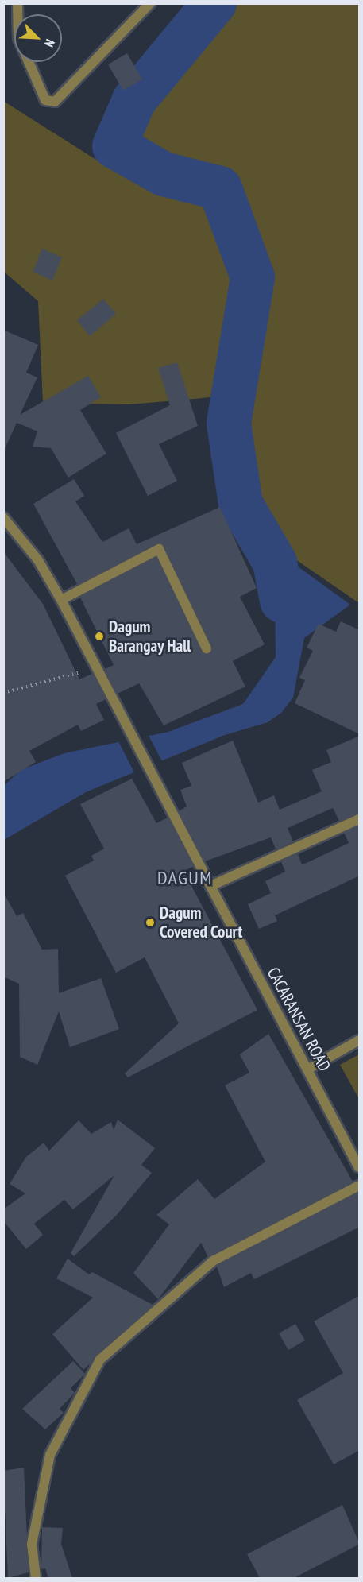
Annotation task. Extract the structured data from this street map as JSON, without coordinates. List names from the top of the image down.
{
  "streets": {
    "street": ["CACARANSAN ROAD"]
  },
  "districts": ["DAGUM"],
  "places": ["Dagum Barangay Hall", "Dagum Covered Court"],
  "north": "bottom right"
}
